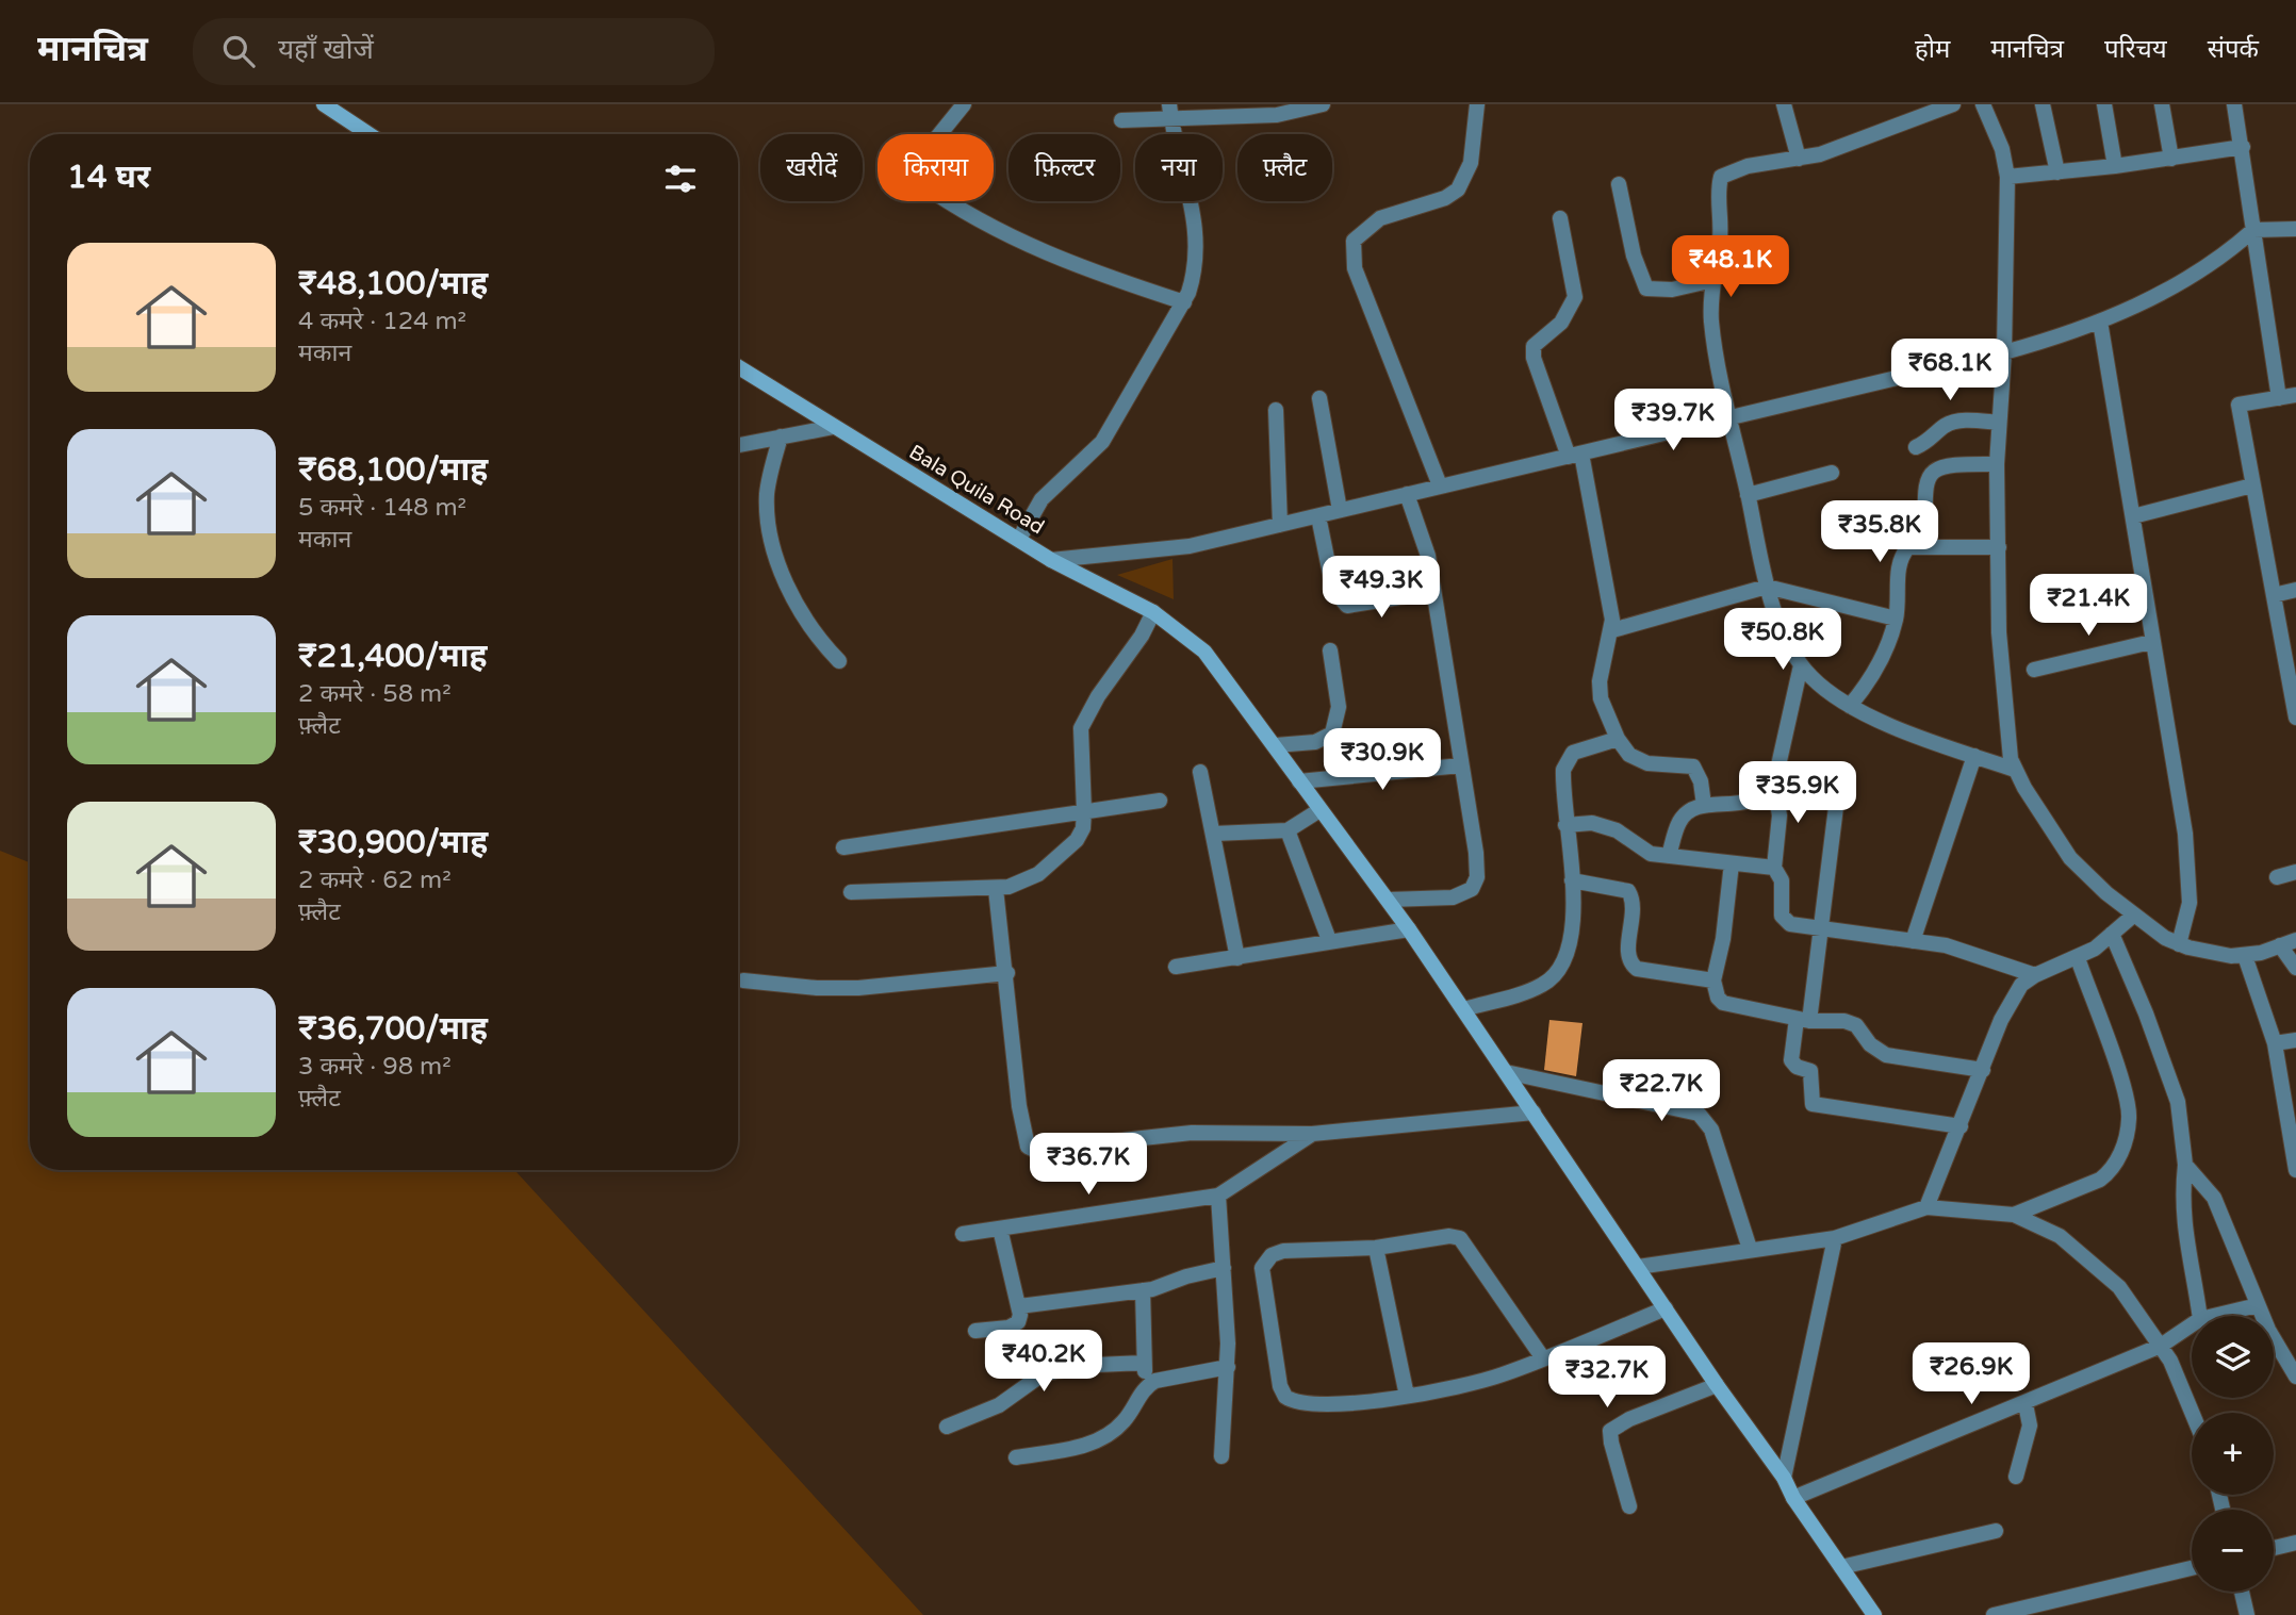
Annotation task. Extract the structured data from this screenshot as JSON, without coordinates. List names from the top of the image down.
{
  "streets": {
    "street": ["Bala Quila Road"]
  },
  "page": {
    "header": "मानचित्र",
    "search": "यहाँ खोजें",
    "nav": [
      "होम",
      "मानचित्र",
      "परिचय",
      "संपर्क"
    ],
    "chip": [
      "खरीदें",
      "किराया",
      "फ़िल्टर",
      "नया",
      "फ़्लैट"
    ],
    "heading": "14 घर",
    "list": [
      {
        "name": "₹48,100/माह",
        "note": "4 कमरे · 124 m² · मकान"
      },
      {
        "name": "₹68,100/माह",
        "note": "5 कमरे · 148 m² · मकान"
      },
      {
        "name": "₹21,400/माह",
        "note": "2 कमरे · 58 m² · फ़्लैट"
      },
      {
        "name": "₹30,900/माह",
        "note": "2 कमरे · 62 m² · फ़्लैट"
      },
      {
        "name": "₹36,700/माह",
        "note": "3 कमरे · 98 m² · फ़्लैट"
      }
    ],
    "price": [
      "₹48.1K",
      "₹68.1K",
      "₹39.7K",
      "₹35.8K",
      "₹49.3K",
      "₹21.4K",
      "₹50.8K",
      "₹30.9K",
      "₹35.9K",
      "₹22.7K",
      "₹36.7K",
      "₹40.2K",
      "₹26.9K",
      "₹32.7K"
    ],
    "map_buttons": ["+", "−"]
  }
}
